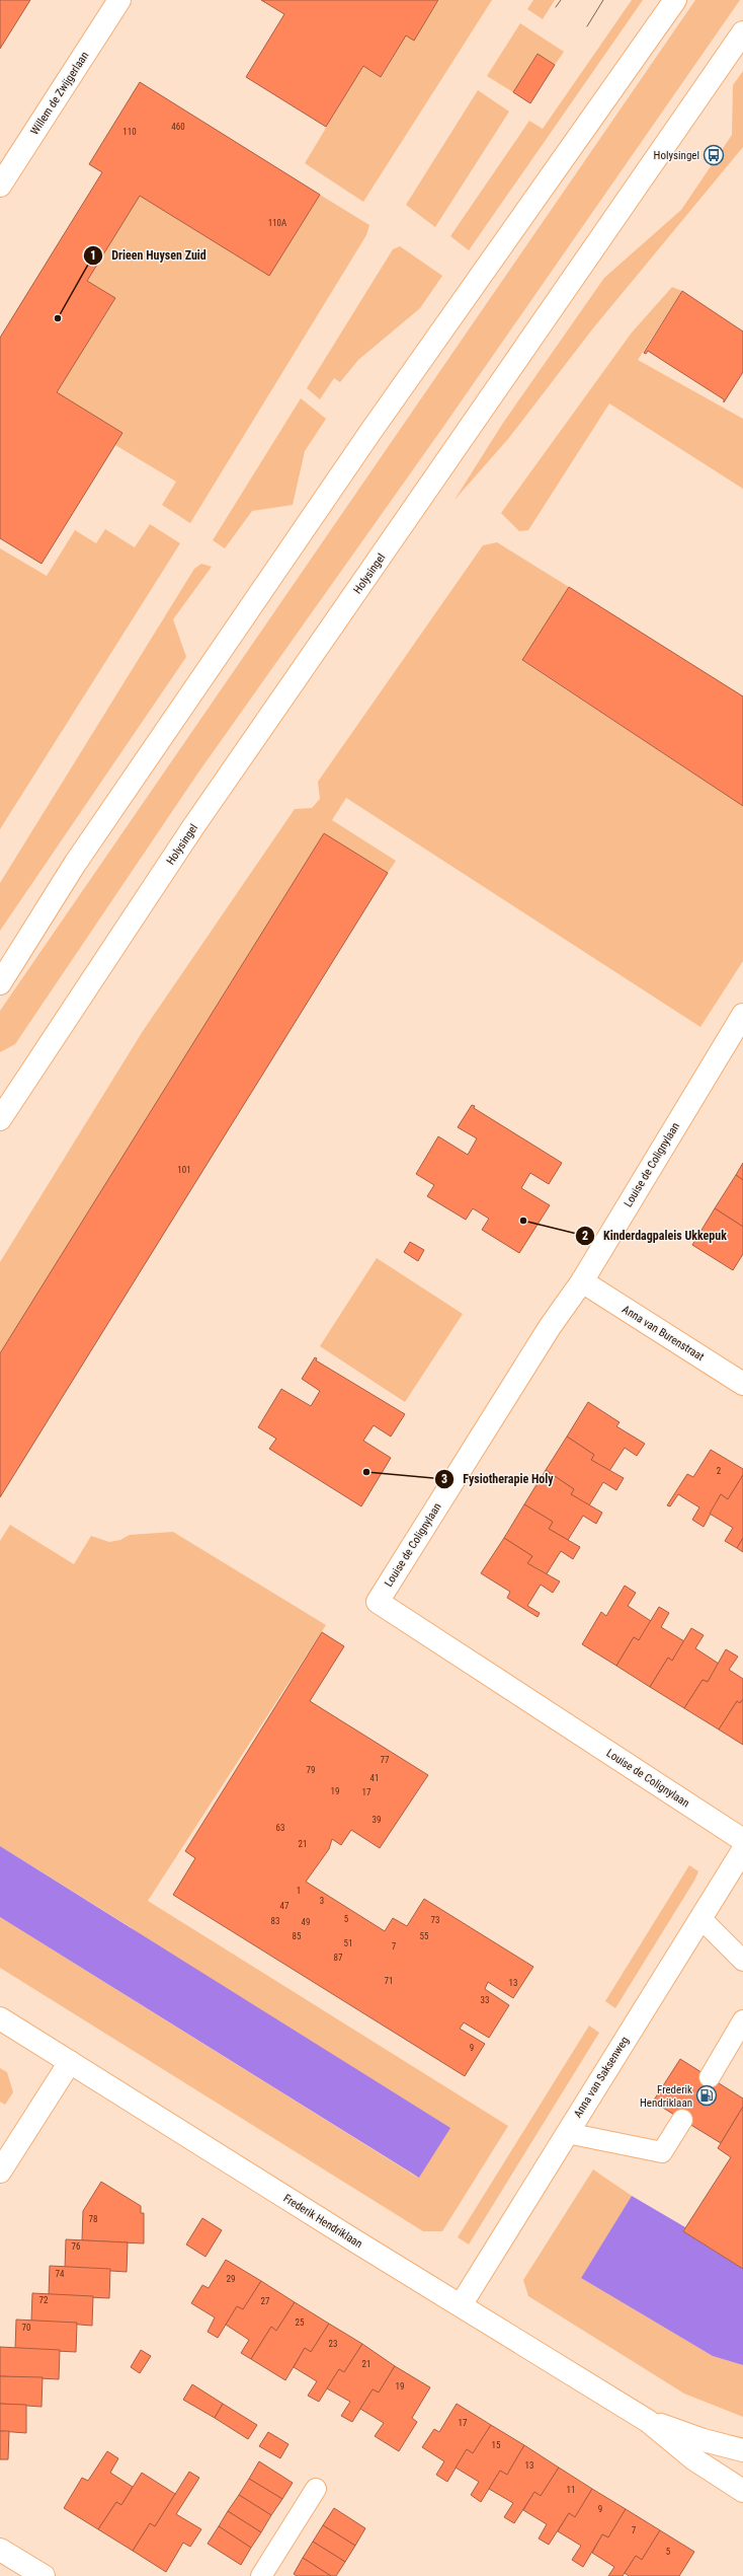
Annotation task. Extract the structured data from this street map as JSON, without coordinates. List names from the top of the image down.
{
  "streets": {
    "street": [
      "Willem de Zwijgerlaan",
      "Holysingel",
      "Louise de Colignylaan",
      "Anna van Burenstraat",
      "Anna van Saksenweg",
      "Frederik Hendriklaan"
    ]
  },
  "crossings": [
    ["Louise de Colignylaan", "Anna van Burenstraat"],
    ["Anna van Saksenweg", "Frederik Hendriklaan"]
  ],
  "places": {
    "bus stop": ["Holysingel"],
    "other": ["Drieen Huysen Zuid", "Kinderdagpaleis Ukkepuk", "Fysiotherapie Holy"],
    "fuel station": ["Frederik Hendriklaan"]
  },
  "house_numbers": [
    "460",
    "110",
    "110A",
    "101",
    "2",
    "77",
    "79",
    "41",
    "19",
    "17",
    "39",
    "63",
    "21",
    "1",
    "3",
    "47",
    "5",
    "73",
    "83",
    "49",
    "85",
    "55",
    "51",
    "7",
    "87",
    "71",
    "13",
    "33",
    "9",
    "78",
    "76",
    "74",
    "29",
    "72",
    "27",
    "25",
    "70",
    "23",
    "21",
    "19",
    "17",
    "15",
    "13",
    "11",
    "9",
    "7",
    "5"
  ]
}
